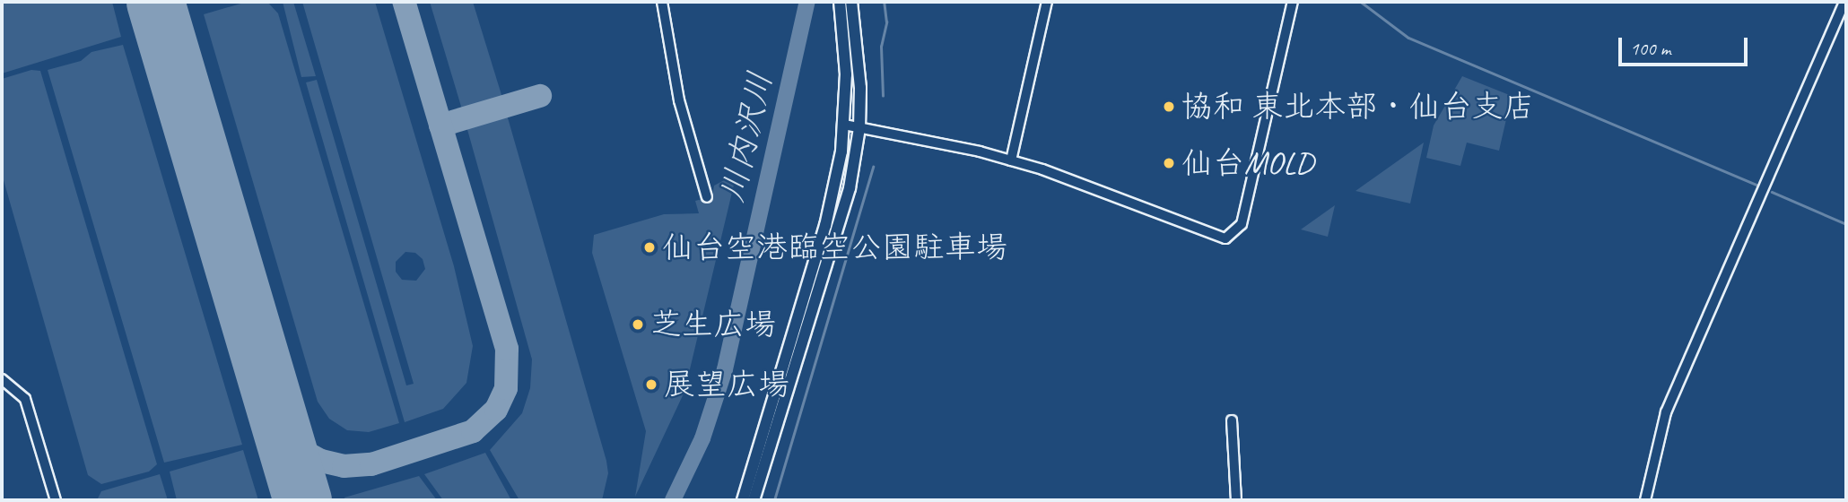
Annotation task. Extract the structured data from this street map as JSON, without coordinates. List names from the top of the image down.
{
  "water": ["川内沢川"],
  "places": [
    "協和 東北本部・仙台支店",
    "仙台MOLD",
    "仙台空港臨空公園駐車場",
    "芝生広場",
    "展望広場"
  ],
  "scale_bar": "100 m"
}
